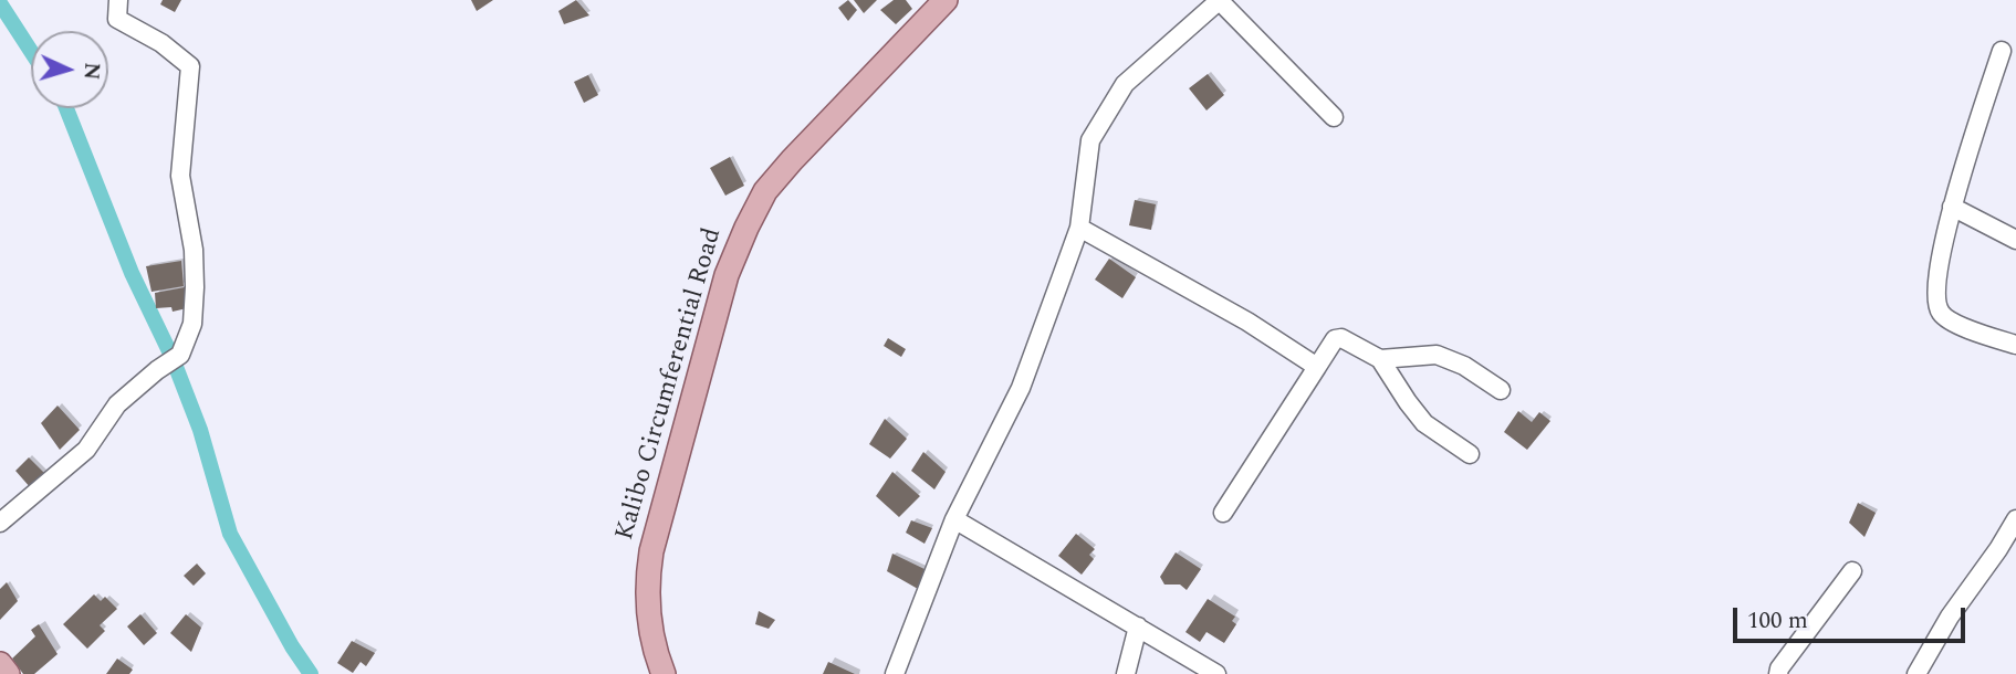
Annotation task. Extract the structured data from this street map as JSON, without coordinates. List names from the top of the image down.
{
  "streets": {
    "main road": ["Kalibo Circumferential Road"]
  },
  "scale_bar": "100 m",
  "north": "right"
}
